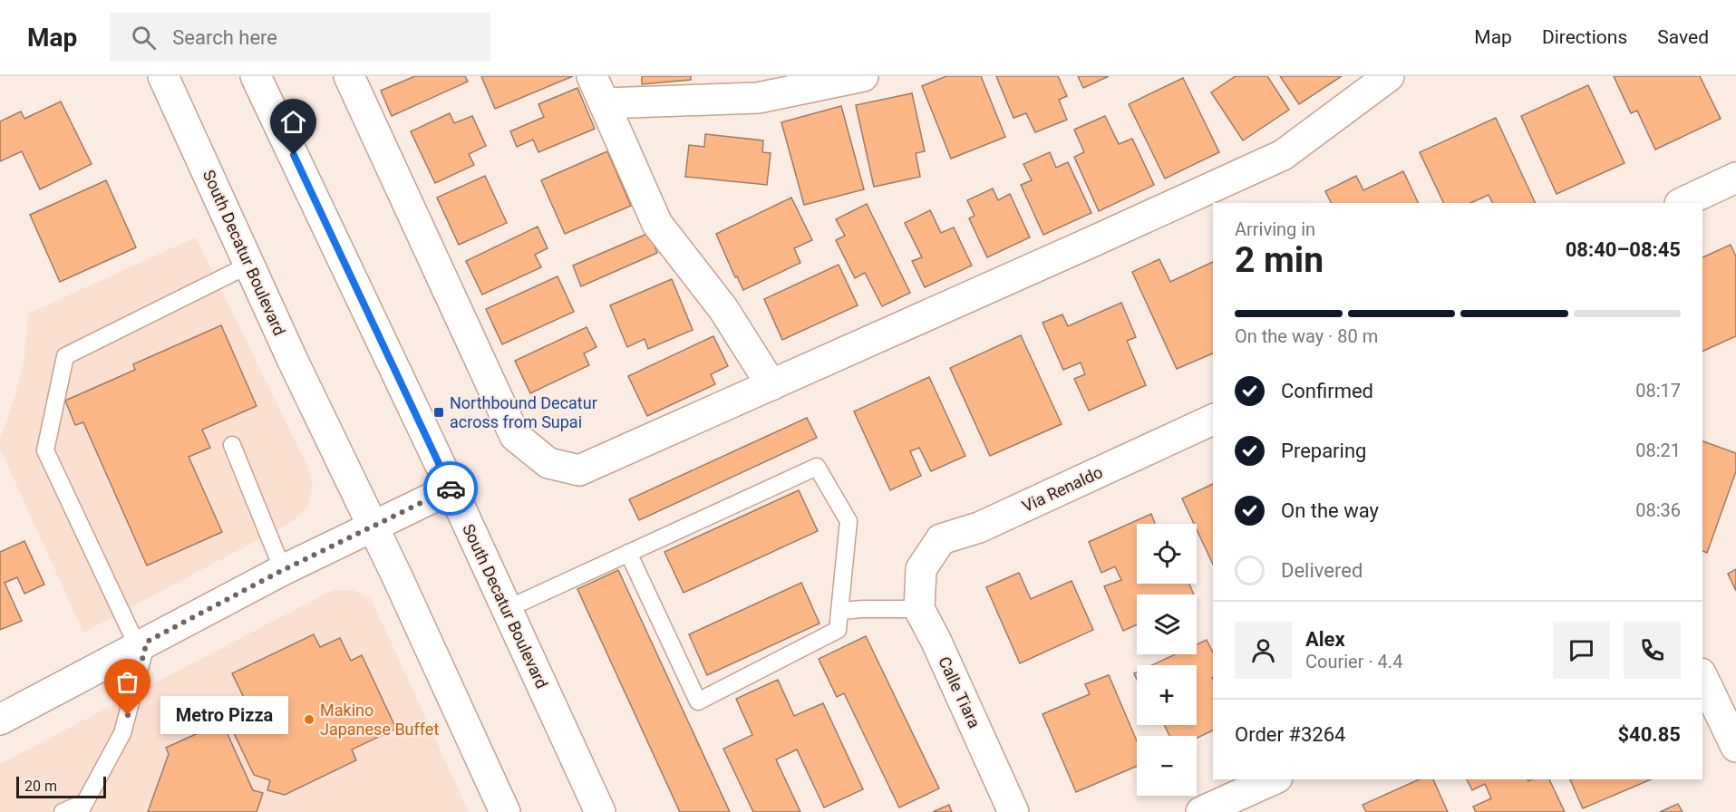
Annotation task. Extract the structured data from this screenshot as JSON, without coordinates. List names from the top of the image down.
{
  "streets": {
    "street": ["South Decatur Boulevard", "Via Renaldo", "Calle Tiara"]
  },
  "crossings": [
    ["Via Renaldo", "Calle Tiara"]
  ],
  "places": {
    "transit": ["Northbound Decatur across from Supai"],
    "other": ["Metro Pizza", "Makino Japanese Buffet"]
  },
  "scale_bar": "20 m",
  "page": {
    "header": "Map",
    "search": "Search here",
    "nav": ["Map", "Directions", "Saved"],
    "heading": ["2 min", "Arriving in", "08:40–08:45"],
    "panel": [
      "Alex",
      "Courier · 4.4",
      "Order #3264",
      "$40.85"
    ],
    "bar": "On the way · 80 m",
    "list": [
      ["Confirmed", "08:17"],
      ["Preparing", "08:21"],
      ["On the way", "08:36"],
      "Delivered"
    ],
    "map_buttons": ["+", "−"],
    "bubble": "Metro Pizza",
    "scale": "20 m"
  }
}
